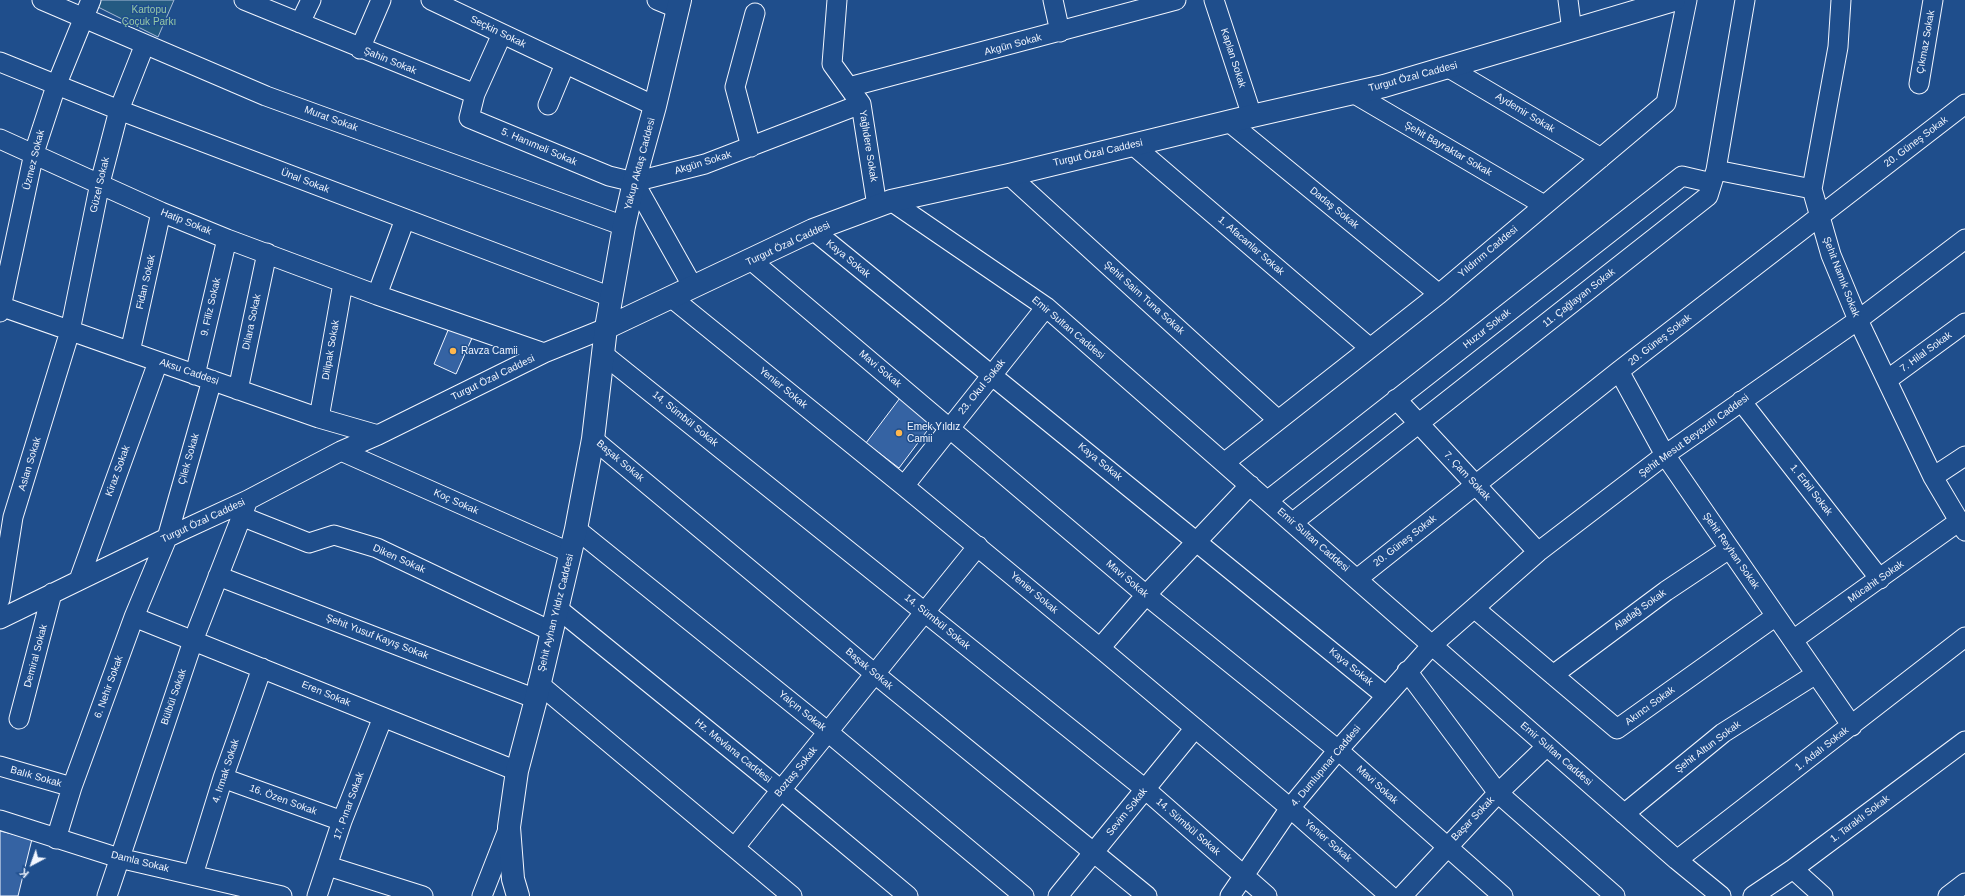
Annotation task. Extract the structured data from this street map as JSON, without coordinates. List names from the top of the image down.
{
  "streets": {
    "main road": ["Turgut Özal Caddesi", "Yakup Aktaş Caddesi", "Şehit Ayhan Yıldız Caddesi"],
    "street": [
      "Seçkin Sokak",
      "Çıkmaz Sokak",
      "Akgün Sokak",
      "Kaplan Sokak",
      "Şahin Sokak",
      "Aydemir Sokak",
      "Murat Sokak",
      "20. Güneş Sokak",
      "Yağlıdere Sokak",
      "5. Hanımeli Sokak",
      "Şehit Bayraktar Sokak",
      "Üzmez Sokak",
      "Ünal Sokak",
      "Güzel Sokak",
      "Dadaş Sokak",
      "Hatip Sokak",
      "1. Afacanlar Sokak",
      "Yıldırım Caddesi",
      "Kaya Sokak",
      "Şehit Namık Sokak",
      "Fidan Sokak",
      "Şehit Saim Tuna Sokak",
      "11. Çağlayan Sokak",
      "9. Filiz Sokak",
      "Dilara Sokak",
      "Emir Sultan Caddesi",
      "Huzur Sokak",
      "Dilipak Sokak",
      "7. Hilal Sokak",
      "Mavi Sokak",
      "Aksu Caddesi",
      "23. Okul Sokak",
      "Yenier Sokak",
      "14. Sümbül Sokak",
      "Şehit Mesut Beyazıtlı Caddesi",
      "Çilek Sokak",
      "Başak Sokak",
      "Aslan Sokak",
      "Kiraz Sokak",
      "7. Çam Sokak",
      "1. Erbil Sokak",
      "Koç Sokak",
      "Şehit Reyhan Sokak",
      "Diken Sokak",
      "Mücahit Sokak",
      "Aladağ Sokak",
      "Şehit Yusuf Kayış Sokak",
      "Demiral Sokak",
      "6. Nehir Sokak",
      "Eren Sokak",
      "Bülbül Sokak",
      "Akıncı Sokak",
      "Yalçın Sokak",
      "Şehit Altun Sokak",
      "1. Adalı Sokak",
      "Hz. Mevlana Caddesi",
      "4. Dumlupınar Caddesi",
      "4. Irmak Sokak",
      "Boztaş Sokak",
      "Balık Sokak",
      "16. Özen Sokak",
      "17. Pınar Sokak",
      "Sevim Sokak",
      "Başar Sokak",
      "1. Taraklı Sokak",
      "Damla Sokak"
    ]
  },
  "crossings": [
    ["Seçkin Sokak", "Yakup Aktaş Caddesi"],
    ["Akgün Sokak", "Yağlıdere Sokak"],
    ["Akgün Sokak", "5. Hanımeli Sokak"],
    ["Akgün Sokak", "Yakup Aktaş Caddesi"],
    ["Kaplan Sokak", "Turgut Özal Caddesi"],
    ["Şahin Sokak", "5. Hanımeli Sokak"],
    ["Turgut Özal Caddesi", "Aydemir Sokak"],
    ["Turgut Özal Caddesi", "Yağlıdere Sokak"],
    ["Turgut Özal Caddesi", "Şehit Bayraktar Sokak"],
    ["Turgut Özal Caddesi", "Yakup Aktaş Caddesi"],
    ["Turgut Özal Caddesi", "Dadaş Sokak"],
    ["Turgut Özal Caddesi", "Hatip Sokak"],
    ["Turgut Özal Caddesi", "1. Afacanlar Sokak"],
    ["Turgut Özal Caddesi", "Kaya Sokak"],
    ["Turgut Özal Caddesi", "Şehit Saim Tuna Sokak"],
    ["Turgut Özal Caddesi", "Emir Sultan Caddesi"],
    ["Turgut Özal Caddesi", "Mavi Sokak"],
    ["Turgut Özal Caddesi", "Aksu Caddesi"],
    ["Turgut Özal Caddesi", "Yenier Sokak"],
    ["Turgut Özal Caddesi", "Çilek Sokak"],
    ["Turgut Özal Caddesi", "Kiraz Sokak"],
    ["Turgut Özal Caddesi", "Koç Sokak"],
    ["Turgut Özal Caddesi", "Diken Sokak"],
    ["Turgut Özal Caddesi", "Şehit Ayhan Yıldız Caddesi"],
    ["Turgut Özal Caddesi", "Demiral Sokak"],
    ["Turgut Özal Caddesi", "6. Nehir Sokak"],
    ["Turgut Özal Caddesi", "Bülbül Sokak"],
    ["Aydemir Sokak", "Yıldırım Caddesi"],
    ["Murat Sokak", "Üzmez Sokak"],
    ["Murat Sokak", "Yakup Aktaş Caddesi"],
    ["Murat Sokak", "Güzel Sokak"],
    ["20. Güneş Sokak", "Şehit Namık Sokak"],
    ["20. Güneş Sokak", "Emir Sultan Caddesi"],
    ["20. Güneş Sokak", "7. Çam Sokak"],
    ["20. Güneş Sokak", "Şehit Reyhan Sokak"],
    ["Yağlıdere Sokak", "Emir Sultan Caddesi"],
    ["5. Hanımeli Sokak", "Yakup Aktaş Caddesi"],
    ["Şehit Bayraktar Sokak", "Yıldırım Caddesi"],
    ["Üzmez Sokak", "Ünal Sokak"],
    ["Üzmez Sokak", "Hatip Sokak"],
    ["Üzmez Sokak", "Aksu Caddesi"],
    ["Yakup Aktaş Caddesi", "Ünal Sokak"],
    ["Yakup Aktaş Caddesi", "Şehit Ayhan Yıldız Caddesi"],
    ["Ünal Sokak", "Güzel Sokak"],
    ["Güzel Sokak", "Hatip Sokak"],
    ["Güzel Sokak", "Aksu Caddesi"],
    ["Güzel Sokak", "Aslan Sokak"],
    ["Dadaş Sokak", "Yıldırım Caddesi"],
    ["Hatip Sokak", "Fidan Sokak"],
    ["Hatip Sokak", "9. Filiz Sokak"],
    ["Hatip Sokak", "Dilara Sokak"],
    ["Hatip Sokak", "Dilipak Sokak"],
    ["1. Afacanlar Sokak", "Yıldırım Caddesi"],
    ["Yıldırım Caddesi", "Şehit Saim Tuna Sokak"],
    ["Yıldırım Caddesi", "Emir Sultan Caddesi"],
    ["Kaya Sokak", "23. Okul Sokak"],
    ["Kaya Sokak", "4. Dumlupınar Caddesi"],
    ["Şehit Namık Sokak", "7. Hilal Sokak"],
    ["Şehit Namık Sokak", "Şehit Mesut Beyazıtlı Caddesi"],
    ["Şehit Namık Sokak", "Mücahit Sokak"],
    ["Fidan Sokak", "Aksu Caddesi"],
    ["11. Çağlayan Sokak", "Emir Sultan Caddesi"],
    ["11. Çağlayan Sokak", "Huzur Sokak"],
    ["11. Çağlayan Sokak", "7. Çam Sokak"],
    ["9. Filiz Sokak", "Aksu Caddesi"],
    ["9. Filiz Sokak", "Çilek Sokak"],
    ["Dilara Sokak", "Aksu Caddesi"],
    ["Emir Sultan Caddesi", "Huzur Sokak"],
    ["Emir Sultan Caddesi", "23. Okul Sokak"],
    ["Emir Sultan Caddesi", "Şehit Mesut Beyazıtlı Caddesi"],
    ["Emir Sultan Caddesi", "Şehit Altun Sokak"],
    ["Emir Sultan Caddesi", "1. Adalı Sokak"],
    ["Emir Sultan Caddesi", "4. Dumlupınar Caddesi"],
    ["Emir Sultan Caddesi", "Başar Sokak"],
    ["Huzur Sokak", "7. Çam Sokak"],
    ["Dilipak Sokak", "Aksu Caddesi"],
    ["Mavi Sokak", "23. Okul Sokak"],
    ["Mavi Sokak", "4. Dumlupınar Caddesi"],
    ["Mavi Sokak", "Başar Sokak"],
    ["Aksu Caddesi", "Çilek Sokak"],
    ["Aksu Caddesi", "Aslan Sokak"],
    ["Aksu Caddesi", "Kiraz Sokak"],
    ["23. Okul Sokak", "Yenier Sokak"],
    ["Yenier Sokak", "4. Dumlupınar Caddesi"],
    ["Yenier Sokak", "Boztaş Sokak"],
    ["Yenier Sokak", "Sevim Sokak"],
    ["14. Sümbül Sokak", "Şehit Ayhan Yıldız Caddesi"],
    ["14. Sümbül Sokak", "4. Dumlupınar Caddesi"],
    ["14. Sümbül Sokak", "Boztaş Sokak"],
    ["14. Sümbül Sokak", "Sevim Sokak"],
    ["Şehit Mesut Beyazıtlı Caddesi", "7. Çam Sokak"],
    ["Şehit Mesut Beyazıtlı Caddesi", "1. Erbil Sokak"],
    ["Şehit Mesut Beyazıtlı Caddesi", "Şehit Reyhan Sokak"],
    ["Şehit Mesut Beyazıtlı Caddesi", "Akıncı Sokak"],
    ["Şehit Mesut Beyazıtlı Caddesi", "4. Dumlupınar Caddesi"],
    ["Çilek Sokak", "6. Nehir Sokak"],
    ["Başak Sokak", "Şehit Ayhan Yıldız Caddesi"],
    ["Başak Sokak", "Boztaş Sokak"],
    ["Başak Sokak", "Sevim Sokak"],
    ["1. Erbil Sokak", "Mücahit Sokak"],
    ["Koç Sokak", "Şehit Ayhan Yıldız Caddesi"],
    ["Şehit Reyhan Sokak", "Mücahit Sokak"],
    ["Şehit Reyhan Sokak", "Aladağ Sokak"],
    ["Şehit Reyhan Sokak", "Akıncı Sokak"],
    ["Şehit Reyhan Sokak", "Şehit Altun Sokak"],
    ["Şehit Reyhan Sokak", "1. Adalı Sokak"],
    ["Diken Sokak", "Şehit Ayhan Yıldız Caddesi"],
    ["Diken Sokak", "Bülbül Sokak"],
    ["Aladağ Sokak", "Akıncı Sokak"],
    ["Şehit Ayhan Yıldız Caddesi", "Şehit Yusuf Kayış Sokak"],
    ["Şehit Ayhan Yıldız Caddesi", "Eren Sokak"],
    ["Şehit Ayhan Yıldız Caddesi", "Yalçın Sokak"],
    ["Şehit Ayhan Yıldız Caddesi", "Hz. Mevlana Caddesi"],
    ["Şehit Yusuf Kayış Sokak", "Bülbül Sokak"],
    ["Şehit Yusuf Kayış Sokak", "Boztaş Sokak"],
    ["6. Nehir Sokak", "Eren Sokak"],
    ["6. Nehir Sokak", "Balık Sokak"],
    ["6. Nehir Sokak", "Damla Sokak"],
    ["Eren Sokak", "Bülbül Sokak"],
    ["Eren Sokak", "4. Irmak Sokak"],
    ["Eren Sokak", "17. Pınar Sokak"],
    ["Bülbül Sokak", "Damla Sokak"],
    ["Yalçın Sokak", "Boztaş Sokak"],
    ["Hz. Mevlana Caddesi", "Boztaş Sokak"],
    ["4. Irmak Sokak", "16. Özen Sokak"],
    ["4. Irmak Sokak", "Damla Sokak"],
    ["16. Özen Sokak", "17. Pınar Sokak"]
  ],
  "parks": ["Kartopu Çoçuk Parkı"],
  "places": ["Ravza Camii", "Emek Yıldız Camii"],
  "north": "bottom left"
}
